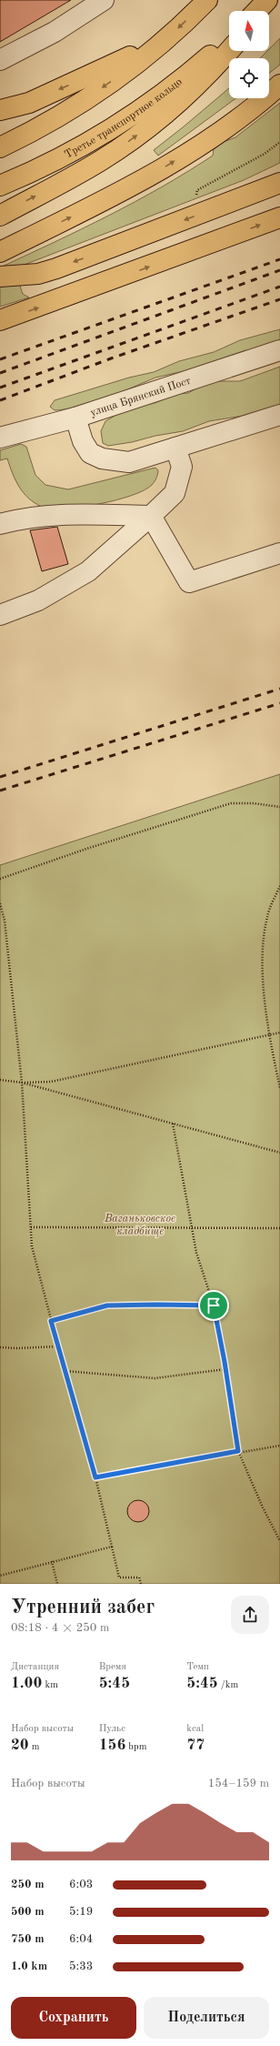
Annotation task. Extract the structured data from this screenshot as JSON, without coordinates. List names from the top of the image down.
{
  "streets": {
    "main road": ["Третье транспортное кольцо"],
    "street": ["улица Брянский Пост"]
  },
  "parks": ["Ваганьковское кладбище"],
  "north": "top",
  "page": {
    "heading": ["Утренний забег", "08:18 · 4 × 250 m"],
    "stats": [
      ["Дистанция", "1.00 km"],
      ["Время", "5:45"],
      ["Темп", "5:45 /km"],
      ["Набор высоты", "20 m"],
      ["Пульс", "156 bpm"],
      ["kcal", "77"]
    ],
    "chart": ["Набор высоты", "154–159 m"],
    "list": [
      {
        "name": "250 m",
        "note": "6:03"
      },
      {
        "name": "500 m",
        "note": "5:19"
      },
      {
        "name": "750 m",
        "note": "6:04"
      },
      {
        "name": "1.0 km",
        "note": "5:33"
      }
    ],
    "buttons": ["Сохранить", "Поделиться"]
  }
}
